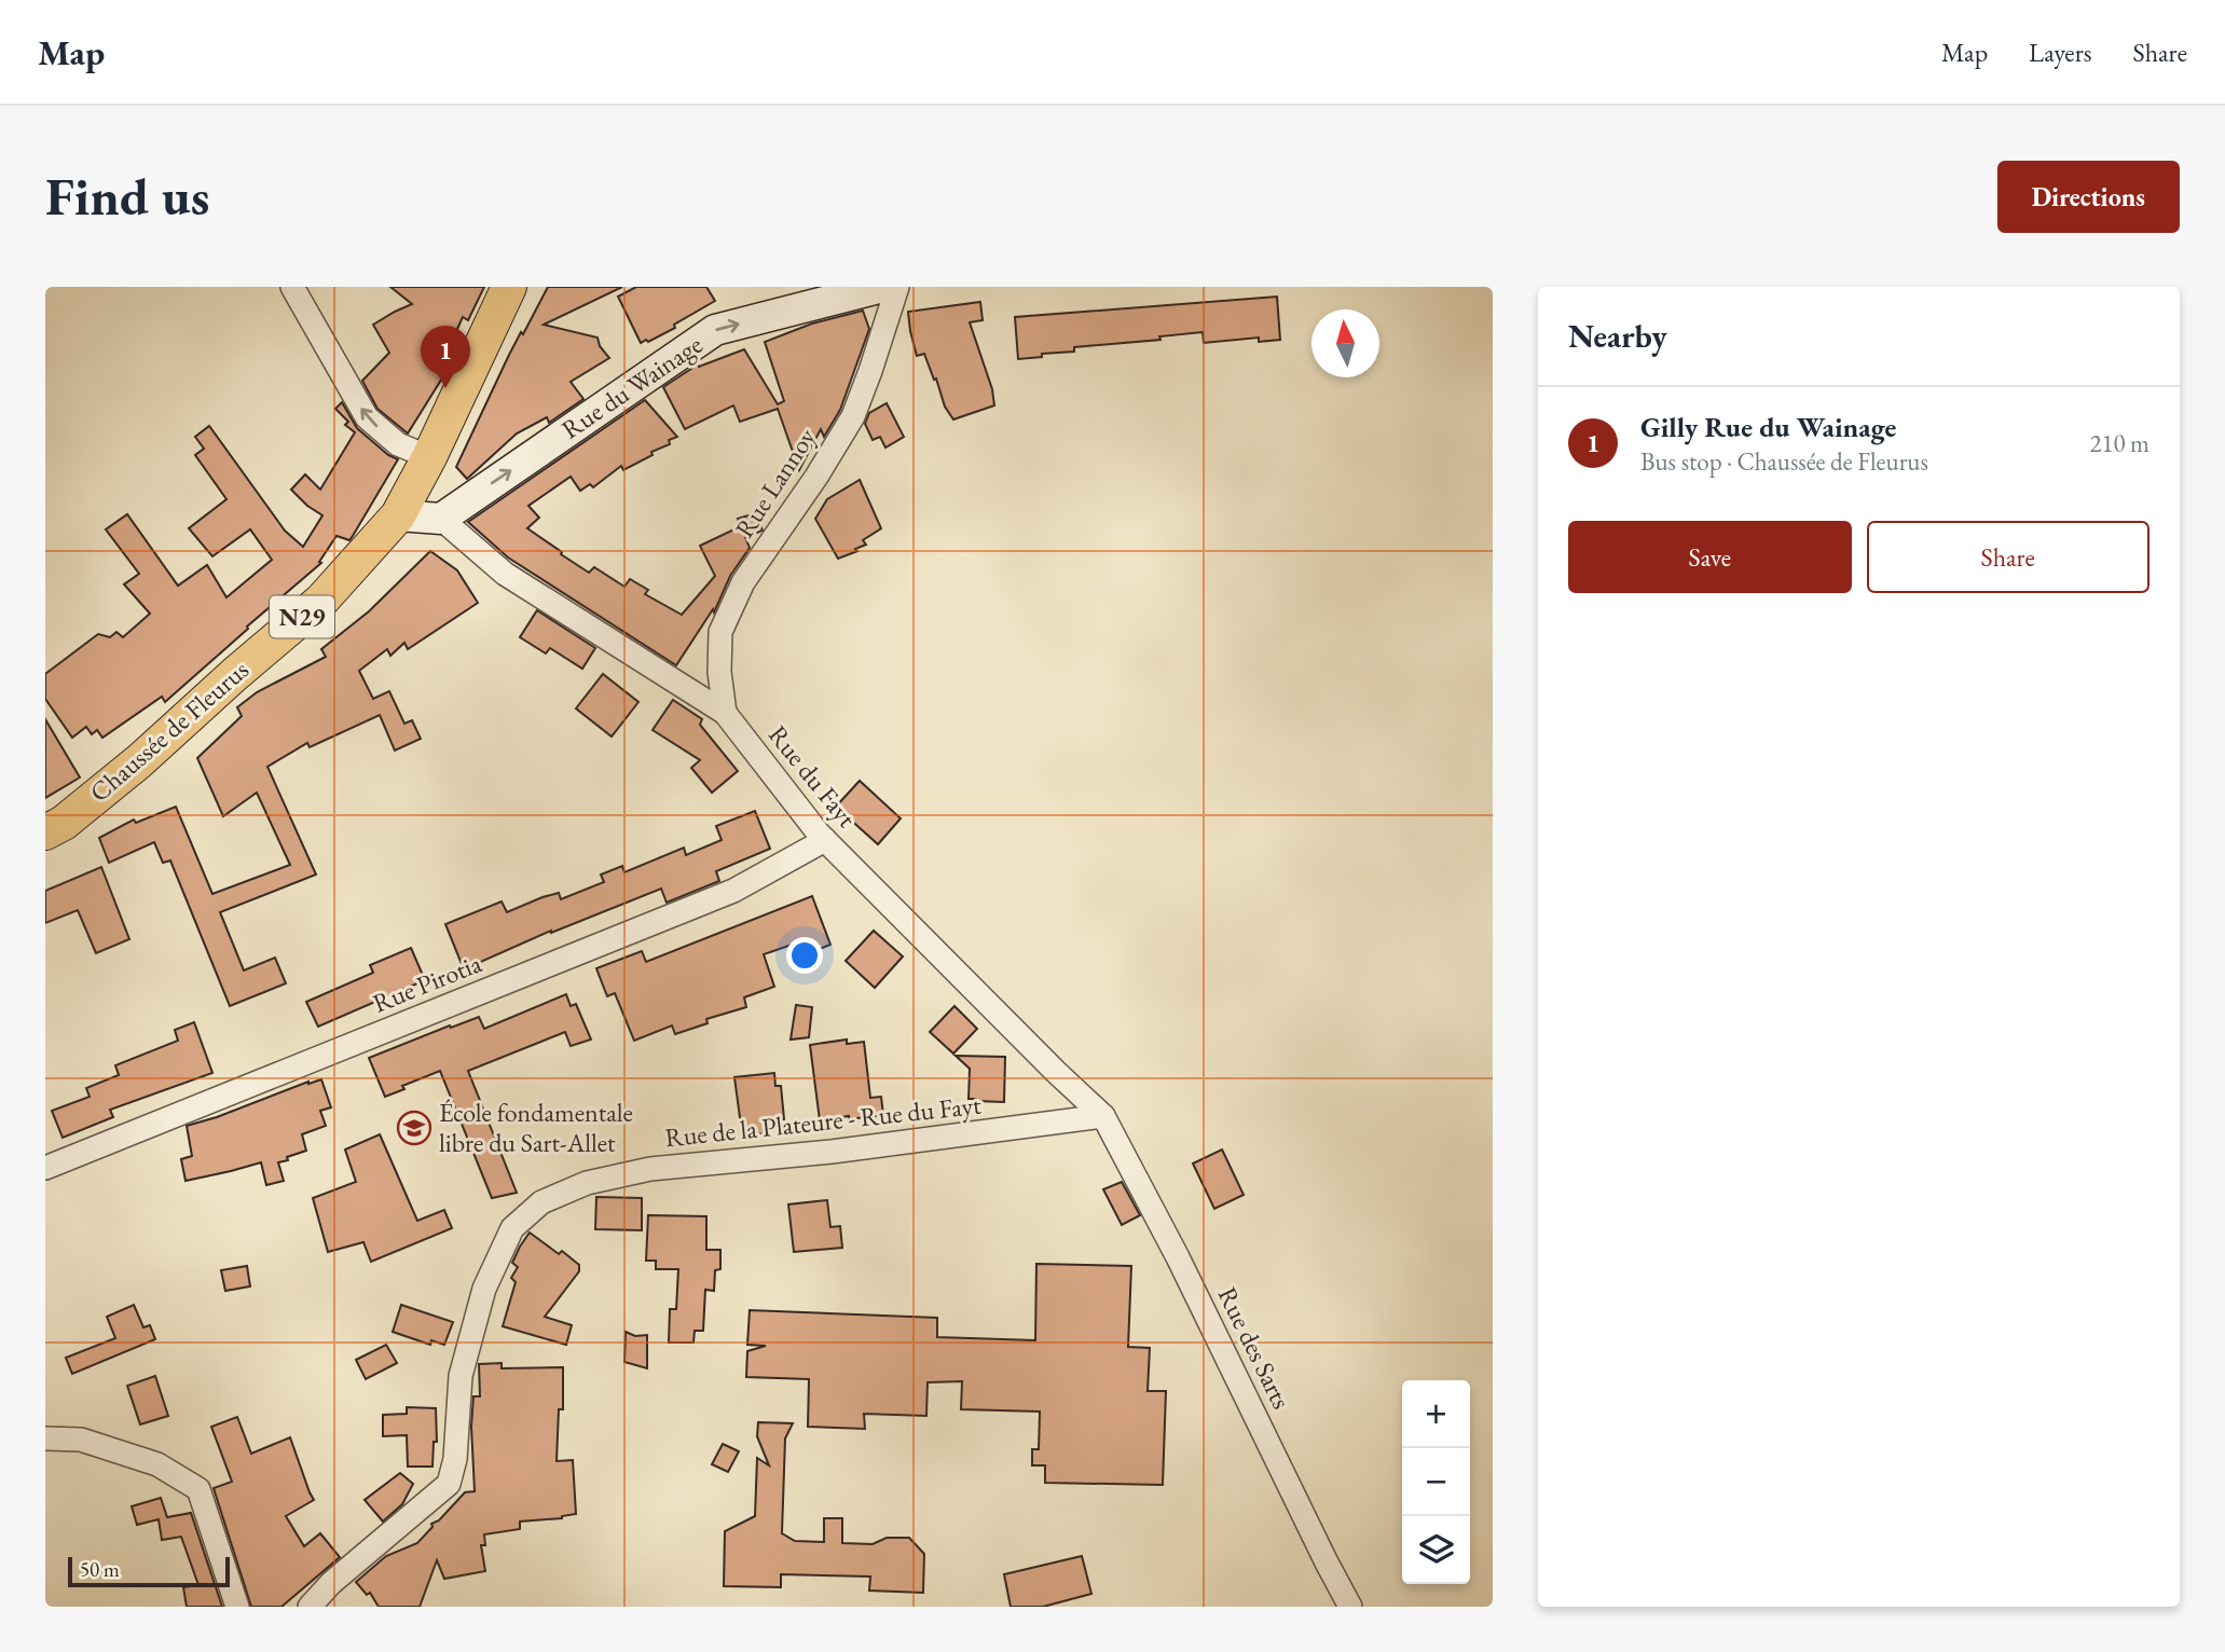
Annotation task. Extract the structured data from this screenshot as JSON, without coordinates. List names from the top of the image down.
{
  "streets": {
    "main road": ["N29", "Chaussée de Fleurus"],
    "street": [
      "Rue du Wainage",
      "Rue Lannoy",
      "Rue du Fayt",
      "Rue Pirotia",
      "Rue de la Plateure - Rue du Fayt",
      "Rue des Sarts"
    ]
  },
  "crossings": [
    ["Rue du Wainage", "Rue du Fayt"],
    ["Rue Lannoy", "Rue du Fayt"],
    ["Rue du Fayt", "Rue Pirotia"],
    ["Rue du Fayt", "Rue de la Plateure - Rue du Fayt"],
    ["Rue du Fayt", "Rue des Sarts"],
    ["Rue de la Plateure - Rue du Fayt", "Rue des Sarts"]
  ],
  "one_way": ["Rue du Wainage"],
  "places": {
    "school or university": ["École fondamentale libre du Sart-Allet"]
  },
  "scale_bar": "50 m",
  "north": "top",
  "page": {
    "header": "Map",
    "nav": ["Map", "Layers", "Share"],
    "buttons": [
      "Directions",
      ["Save", "Share"]
    ],
    "title": "Find us",
    "heading": "Nearby",
    "pins": "1",
    "list": [
      {
        "mark": "1",
        "name": "Gilly Rue du Wainage",
        "note": "Bus stop · Chaussée de Fleurus",
        "value": "210 m"
      }
    ],
    "map_buttons": ["+", "−"],
    "scale": "50 m"
  }
}
